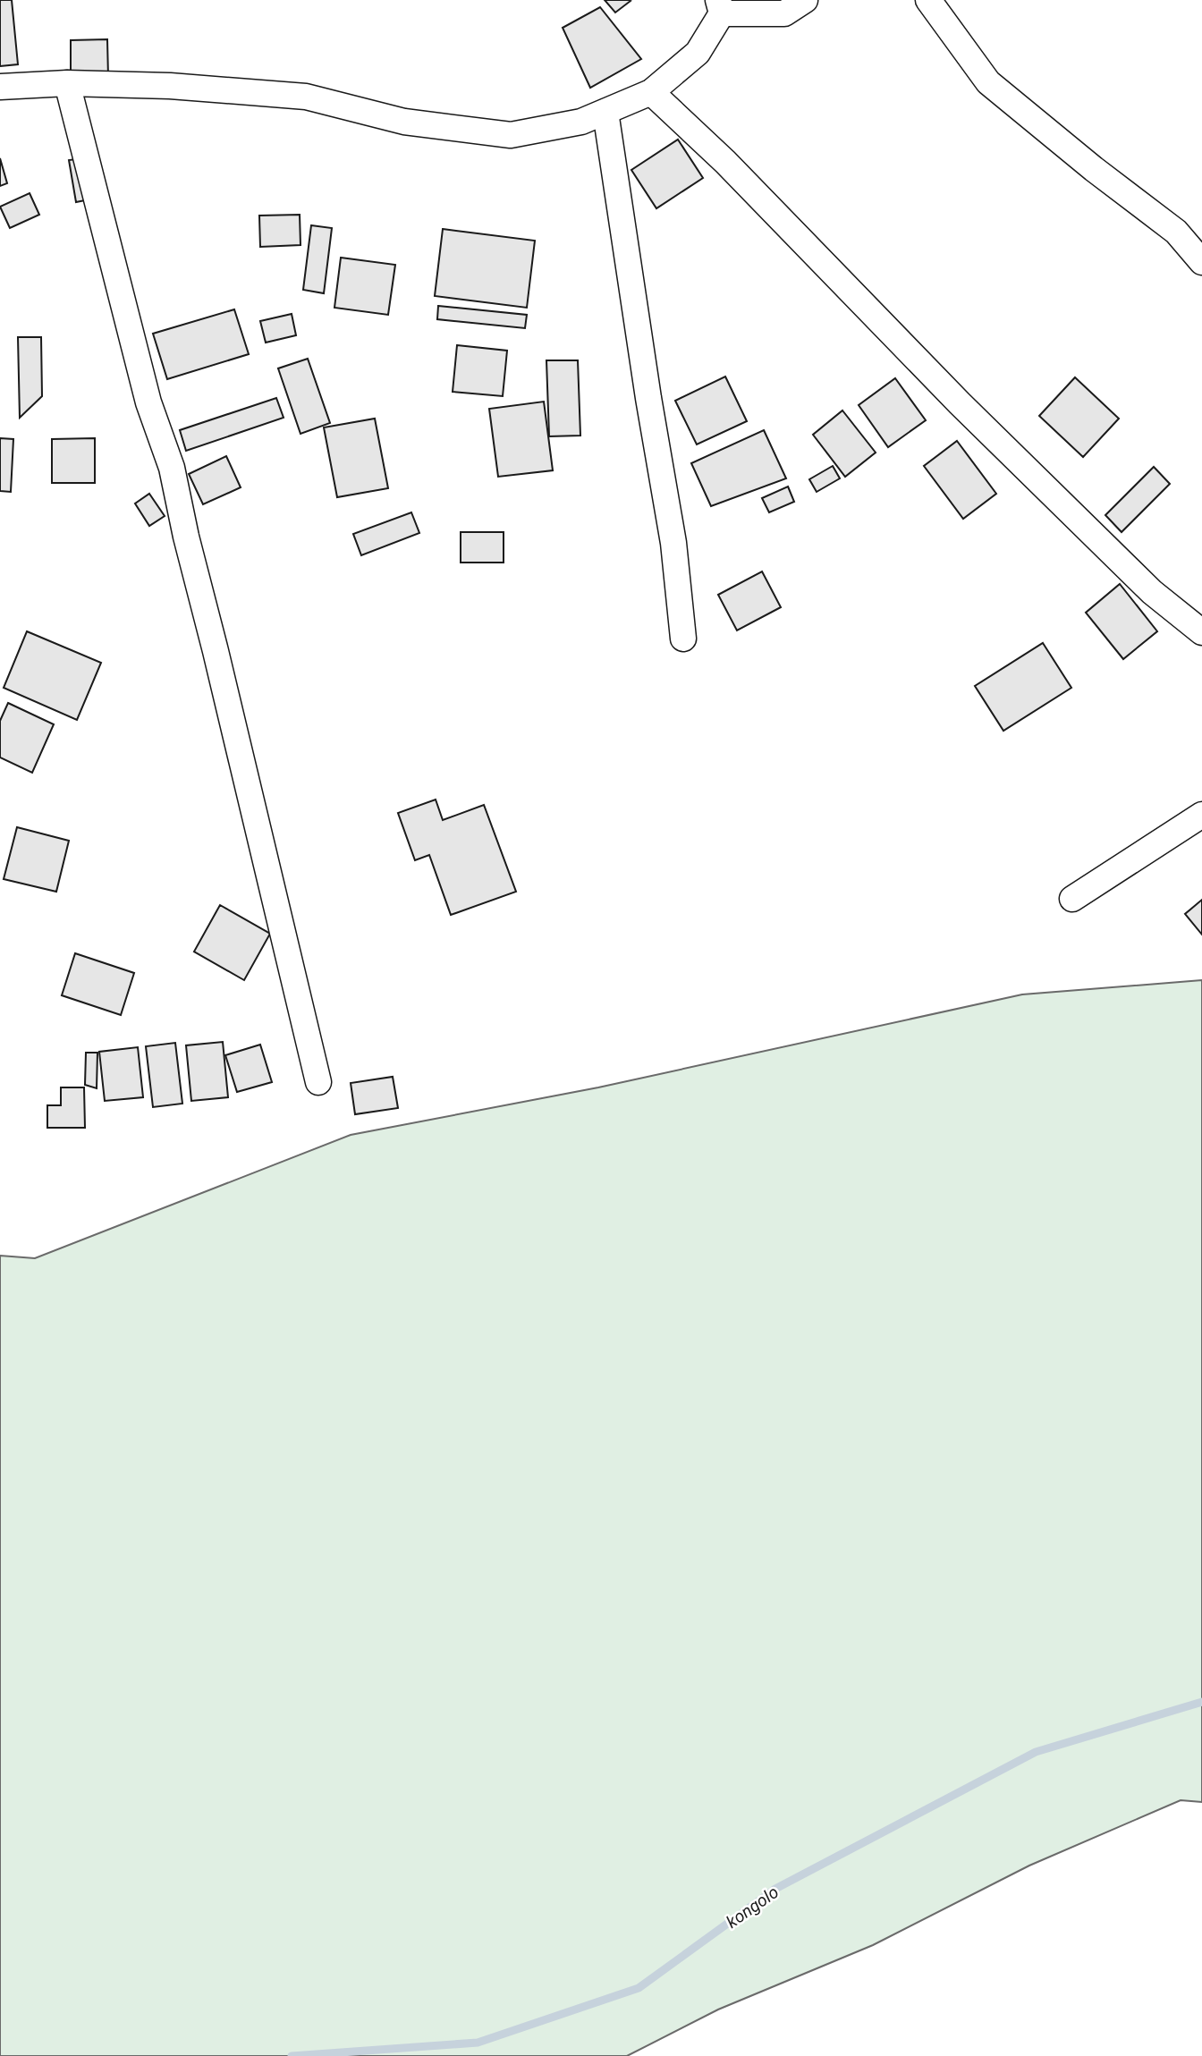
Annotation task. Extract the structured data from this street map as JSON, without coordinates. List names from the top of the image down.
{
  "water": ["kongolo"]
}
